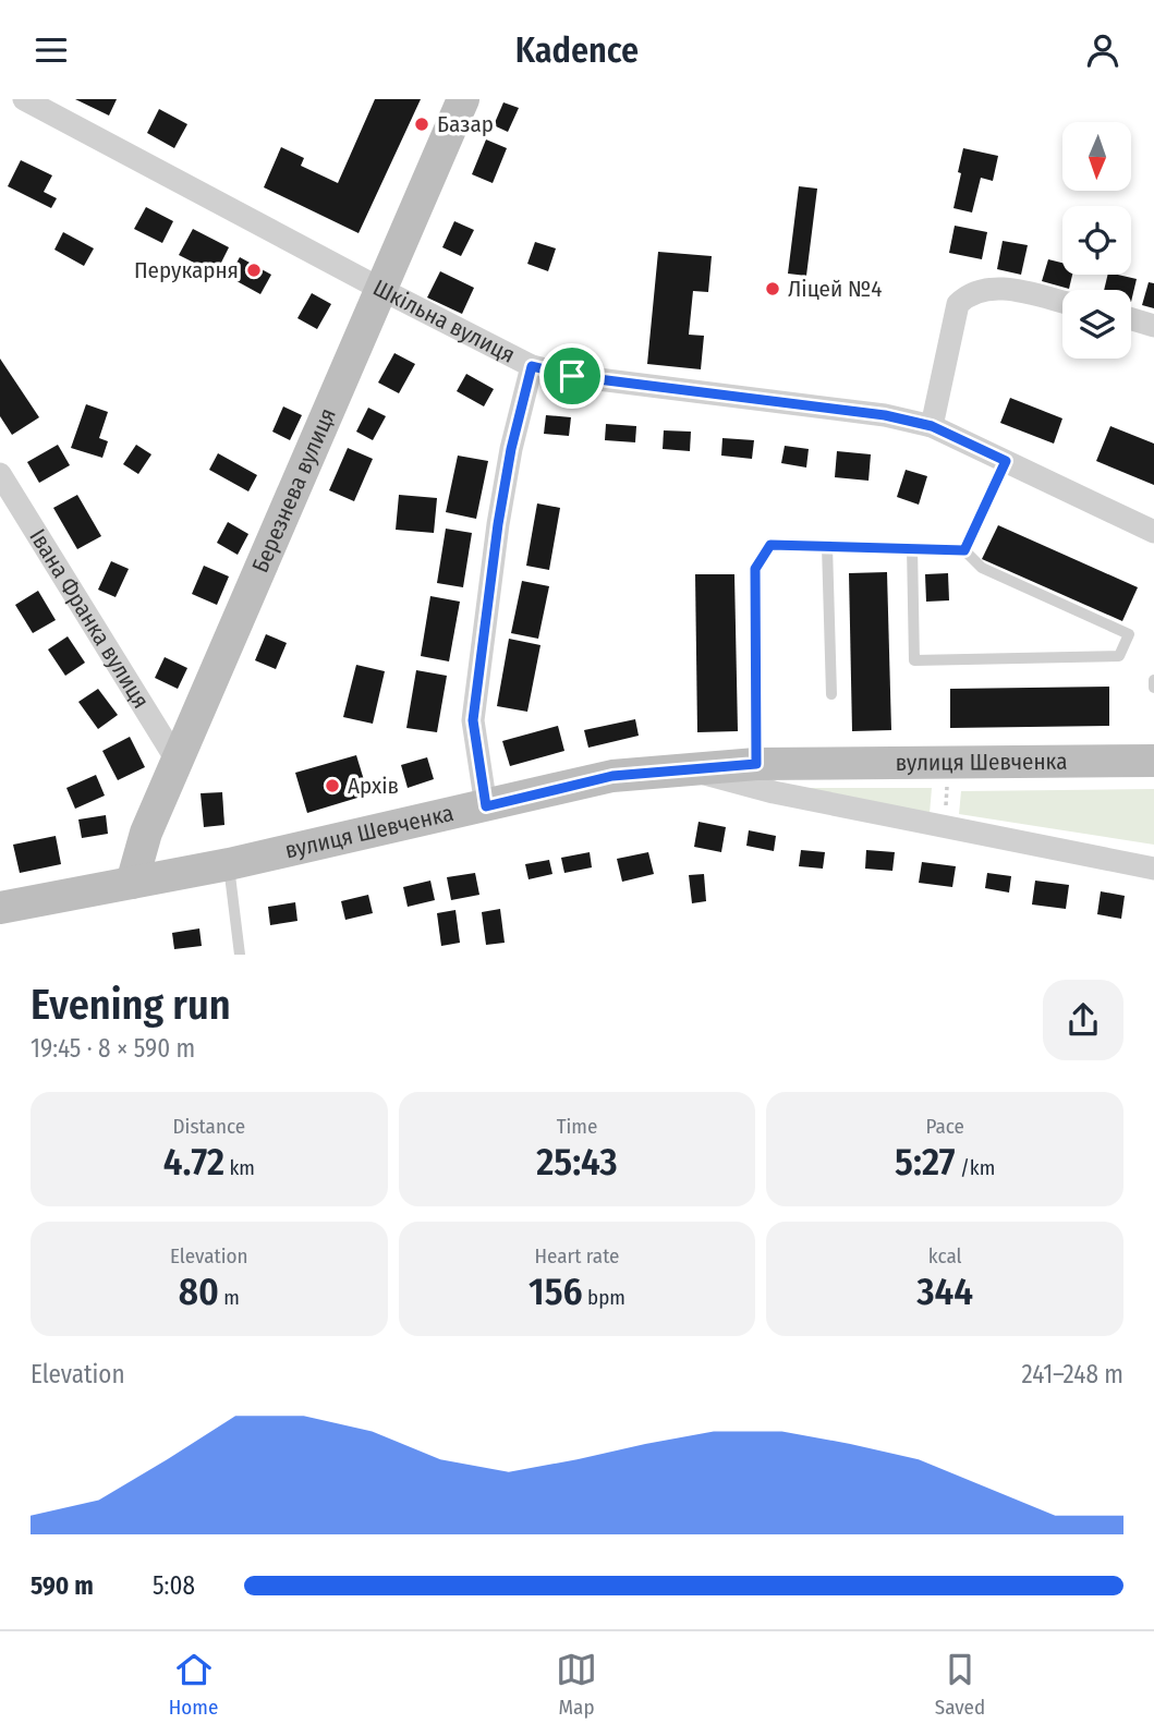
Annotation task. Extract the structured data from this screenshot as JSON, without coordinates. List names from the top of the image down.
{
  "streets": {
    "main road": ["Березнева вулиця", "вулиця Шевченка"],
    "street": ["Шкільна вулиця", "Івана Франка вулиця"]
  },
  "crossings": [
    ["Шкільна вулиця", "Березнева вулиця"],
    ["Березнева вулиця", "Івана Франка вулиця"],
    ["Березнева вулиця", "вулиця Шевченка"]
  ],
  "places": [
    "Базар",
    "Перукарня",
    "Ліцей №4",
    "Архiв"
  ],
  "north": "bottom",
  "page": {
    "header": "Kadence",
    "heading": ["Evening run", "19:45 · 8 × 590 m"],
    "stats": [
      ["Distance", "4.72 km"],
      ["Time", "25:43"],
      ["Pace", "5:27 /km"],
      ["Elevation", "80 m"],
      ["Heart rate", "156 bpm"],
      ["kcal", "344"]
    ],
    "chart": ["Elevation", "241–248 m"],
    "list": [
      {
        "name": "590 m",
        "note": "5:08"
      }
    ],
    "tabs": ["Home", "Map", "Saved"]
  }
}
